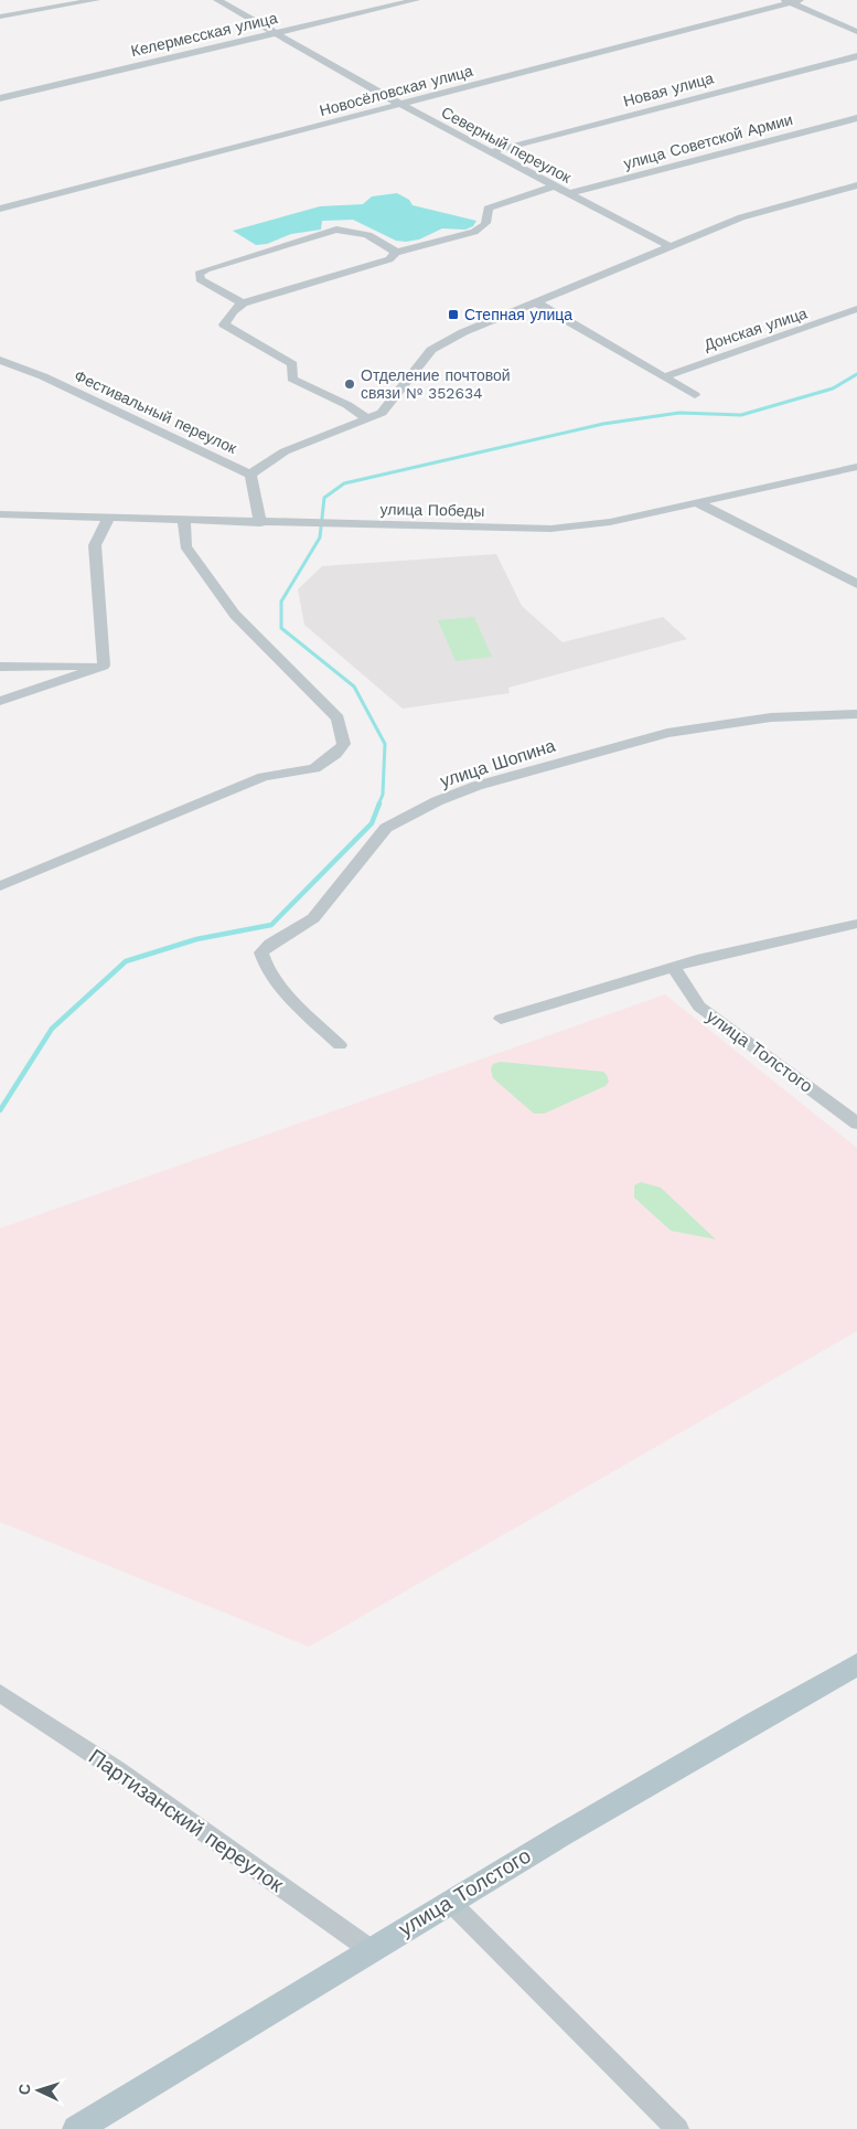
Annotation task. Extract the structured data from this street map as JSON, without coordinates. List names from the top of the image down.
{
  "streets": {
    "main road": ["улица Толстого"],
    "street": [
      "Келермесская улица",
      "Новая улица",
      "Новосёловская улица",
      "улица Советской Армии",
      "Северный переулок",
      "Донская улица",
      "Фестивальный переулок",
      "улица Победы",
      "улица Шопина",
      "Партизанский переулок"
    ]
  },
  "crossings": [
    ["Келермесская улица", "Северный переулок"],
    ["Новая улица", "Северный переулок"],
    ["Новосёловская улица", "Северный переулок"],
    ["улица Советской Армии", "Северный переулок"],
    ["Фестивальный переулок", "улица Победы"],
    ["улица Толстого", "Партизанский переулок"]
  ],
  "places": {
    "transit": ["Степная улица"],
    "other": ["Отделение почтовой связи № 352634"]
  },
  "north": "left"
}
